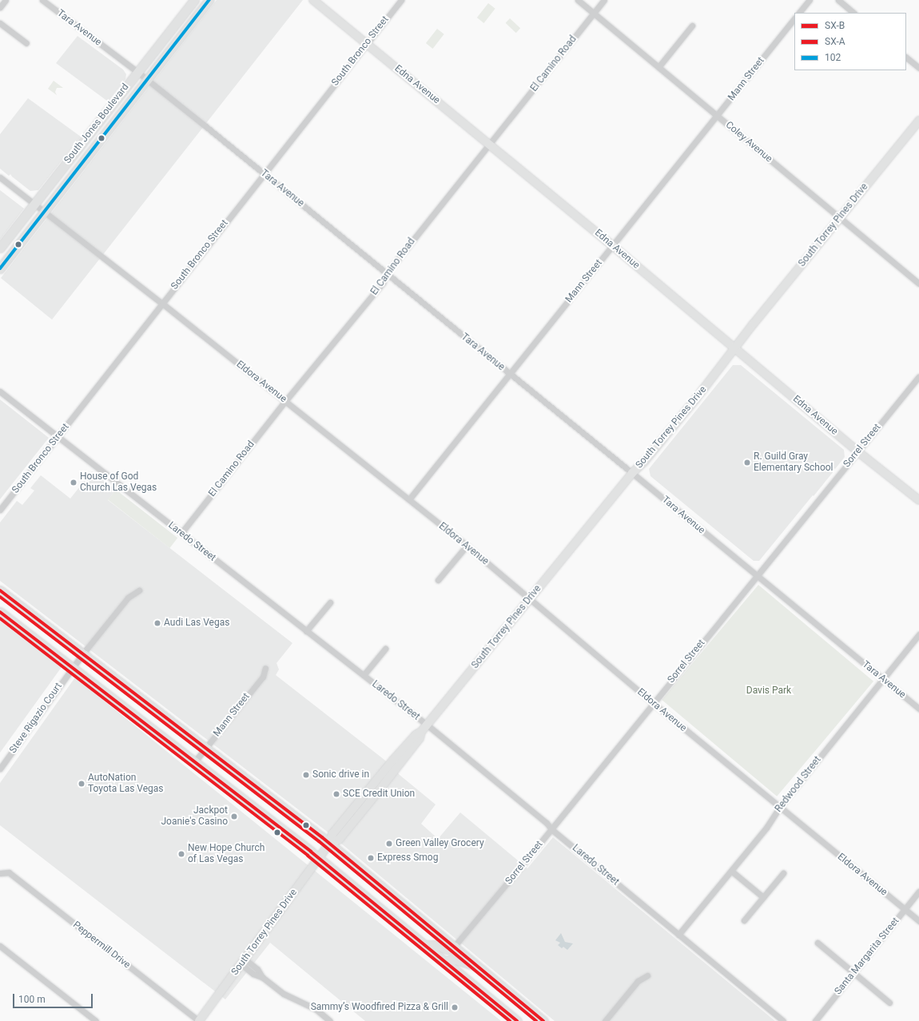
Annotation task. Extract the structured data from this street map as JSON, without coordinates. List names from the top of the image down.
{
  "streets": {
    "main road": ["South Jones Boulevard"],
    "street": [
      "Tara Avenue",
      "South Bronco Street",
      "El Camino Road",
      "Mann Street",
      "Edna Avenue",
      "Coley Avenue",
      "South Torrey Pines Drive",
      "Eldora Avenue",
      "Sorrel Street",
      "Laredo Street",
      "Steve Rigazio Court",
      "Redwood Street",
      "Peppermill Drive",
      "Santa Margarita Street"
    ]
  },
  "crossings": [
    ["Tara Avenue", "South Bronco Street"],
    ["Tara Avenue", "El Camino Road"],
    ["Tara Avenue", "Mann Street"],
    ["Tara Avenue", "South Jones Boulevard"],
    ["Tara Avenue", "South Torrey Pines Drive"],
    ["Tara Avenue", "Sorrel Street"],
    ["Tara Avenue", "Redwood Street"],
    ["South Bronco Street", "Edna Avenue"],
    ["South Bronco Street", "Eldora Avenue"],
    ["South Bronco Street", "Laredo Street"],
    ["El Camino Road", "Edna Avenue"],
    ["El Camino Road", "Coley Avenue"],
    ["El Camino Road", "Eldora Avenue"],
    ["El Camino Road", "Laredo Street"],
    ["Mann Street", "Edna Avenue"],
    ["Mann Street", "Coley Avenue"],
    ["Mann Street", "Eldora Avenue"],
    ["Edna Avenue", "South Torrey Pines Drive"],
    ["Edna Avenue", "Sorrel Street"],
    ["South Jones Boulevard", "Eldora Avenue"],
    ["Coley Avenue", "South Torrey Pines Drive"],
    ["South Torrey Pines Drive", "Eldora Avenue"],
    ["South Torrey Pines Drive", "Laredo Street"],
    ["South Torrey Pines Drive", "Peppermill Drive"],
    ["Eldora Avenue", "Sorrel Street"],
    ["Eldora Avenue", "Redwood Street"],
    ["Eldora Avenue", "Santa Margarita Street"],
    ["Sorrel Street", "Laredo Street"],
    ["Laredo Street", "Redwood Street"]
  ],
  "parks": ["Davis Park"],
  "places": [
    "R. Guild Gray Elementary School",
    "House of God Church Las Vegas",
    "Audi Las Vegas",
    "Sonic drive in",
    "AutoNation Toyota Las Vegas",
    "SCE Credit Union",
    "Jackpot Joanie's Casino",
    "Green Valley Grocery",
    "New Hope Church of Las Vegas",
    "Express Smog",
    "Sammy’s Woodfired Pizza & Grill"
  ],
  "lines": ["transit line 102", "transit line SX-B", "transit line SX-A"],
  "legend": ["SX-B", "SX-A", "102"],
  "scale_bar": "100 m"
}
